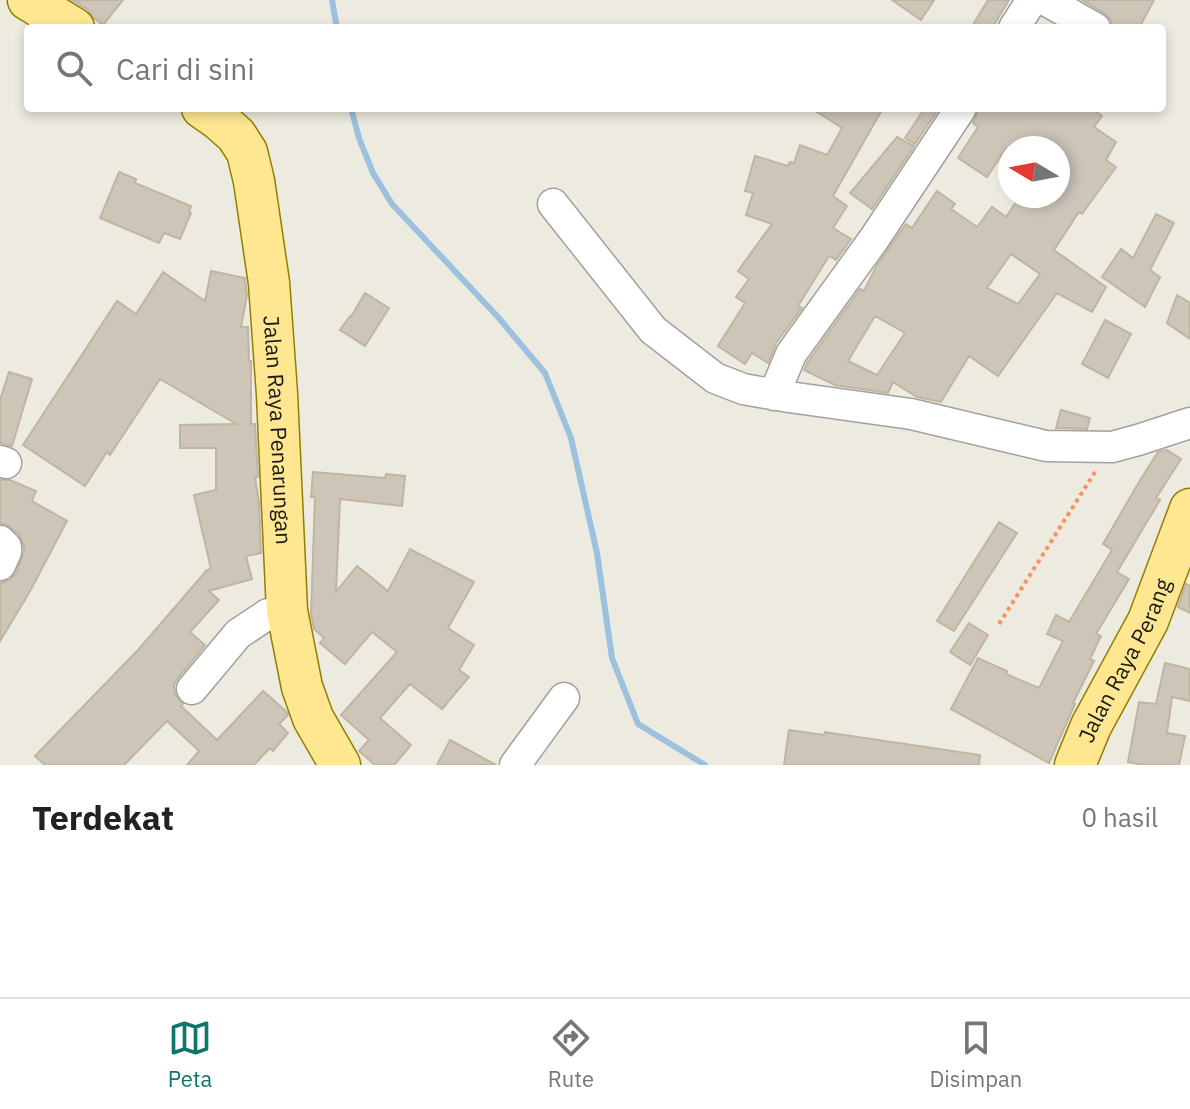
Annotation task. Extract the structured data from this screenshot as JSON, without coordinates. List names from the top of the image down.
{
  "streets": {
    "main road": ["Jalan Raya Penarungan", "Jalan Raya Perang"]
  },
  "north": "left",
  "page": {
    "search": "Cari di sini",
    "heading": ["Terdekat", "0 hasil"],
    "nav": ["Peta", "Rute", "Disimpan"]
  }
}
